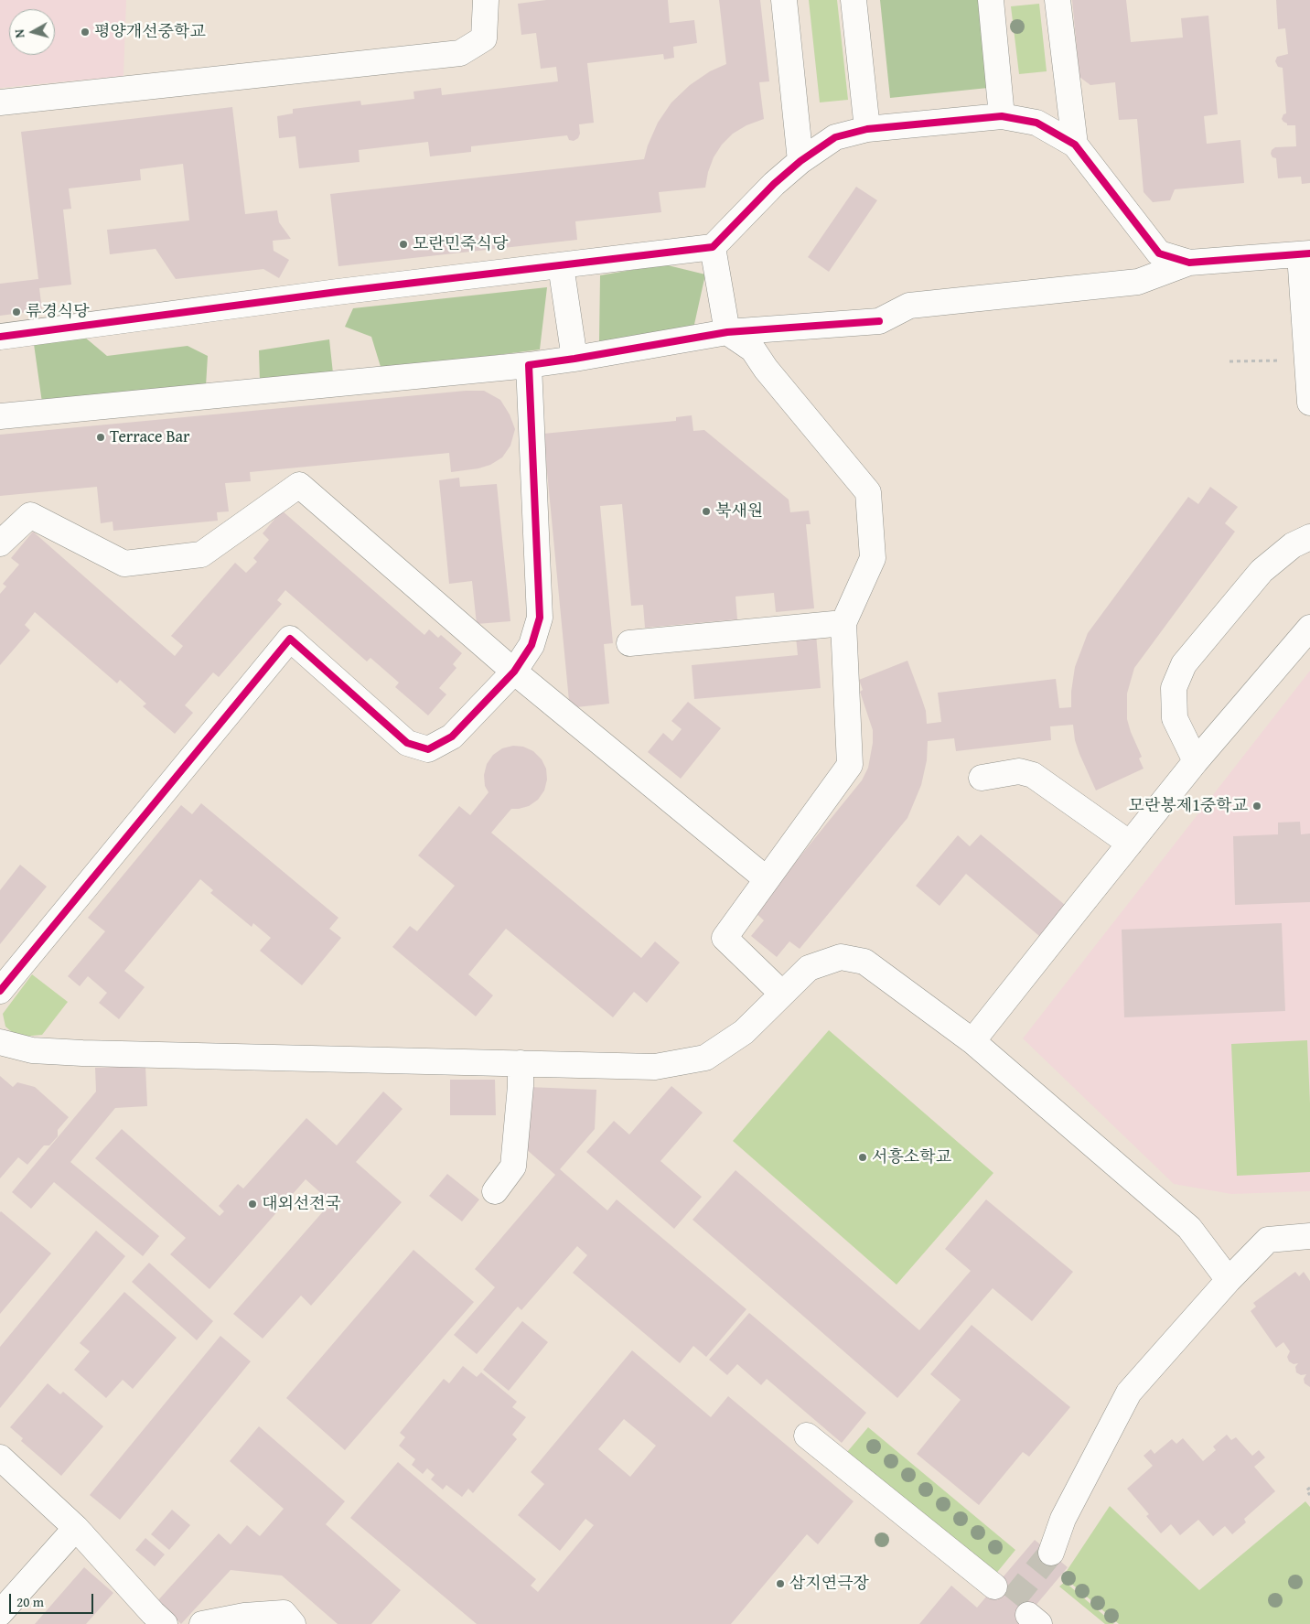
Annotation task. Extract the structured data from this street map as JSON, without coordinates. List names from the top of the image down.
{
  "places": [
    "평양개선중학교",
    "모란민죽식당",
    "류경식당",
    "Terrace Bar",
    "북새원",
    "모란봉제1중학교",
    "서흥소학교",
    "대외선전국",
    "삼지연극장"
  ],
  "scale_bar": "20 m",
  "north": "left"
}
